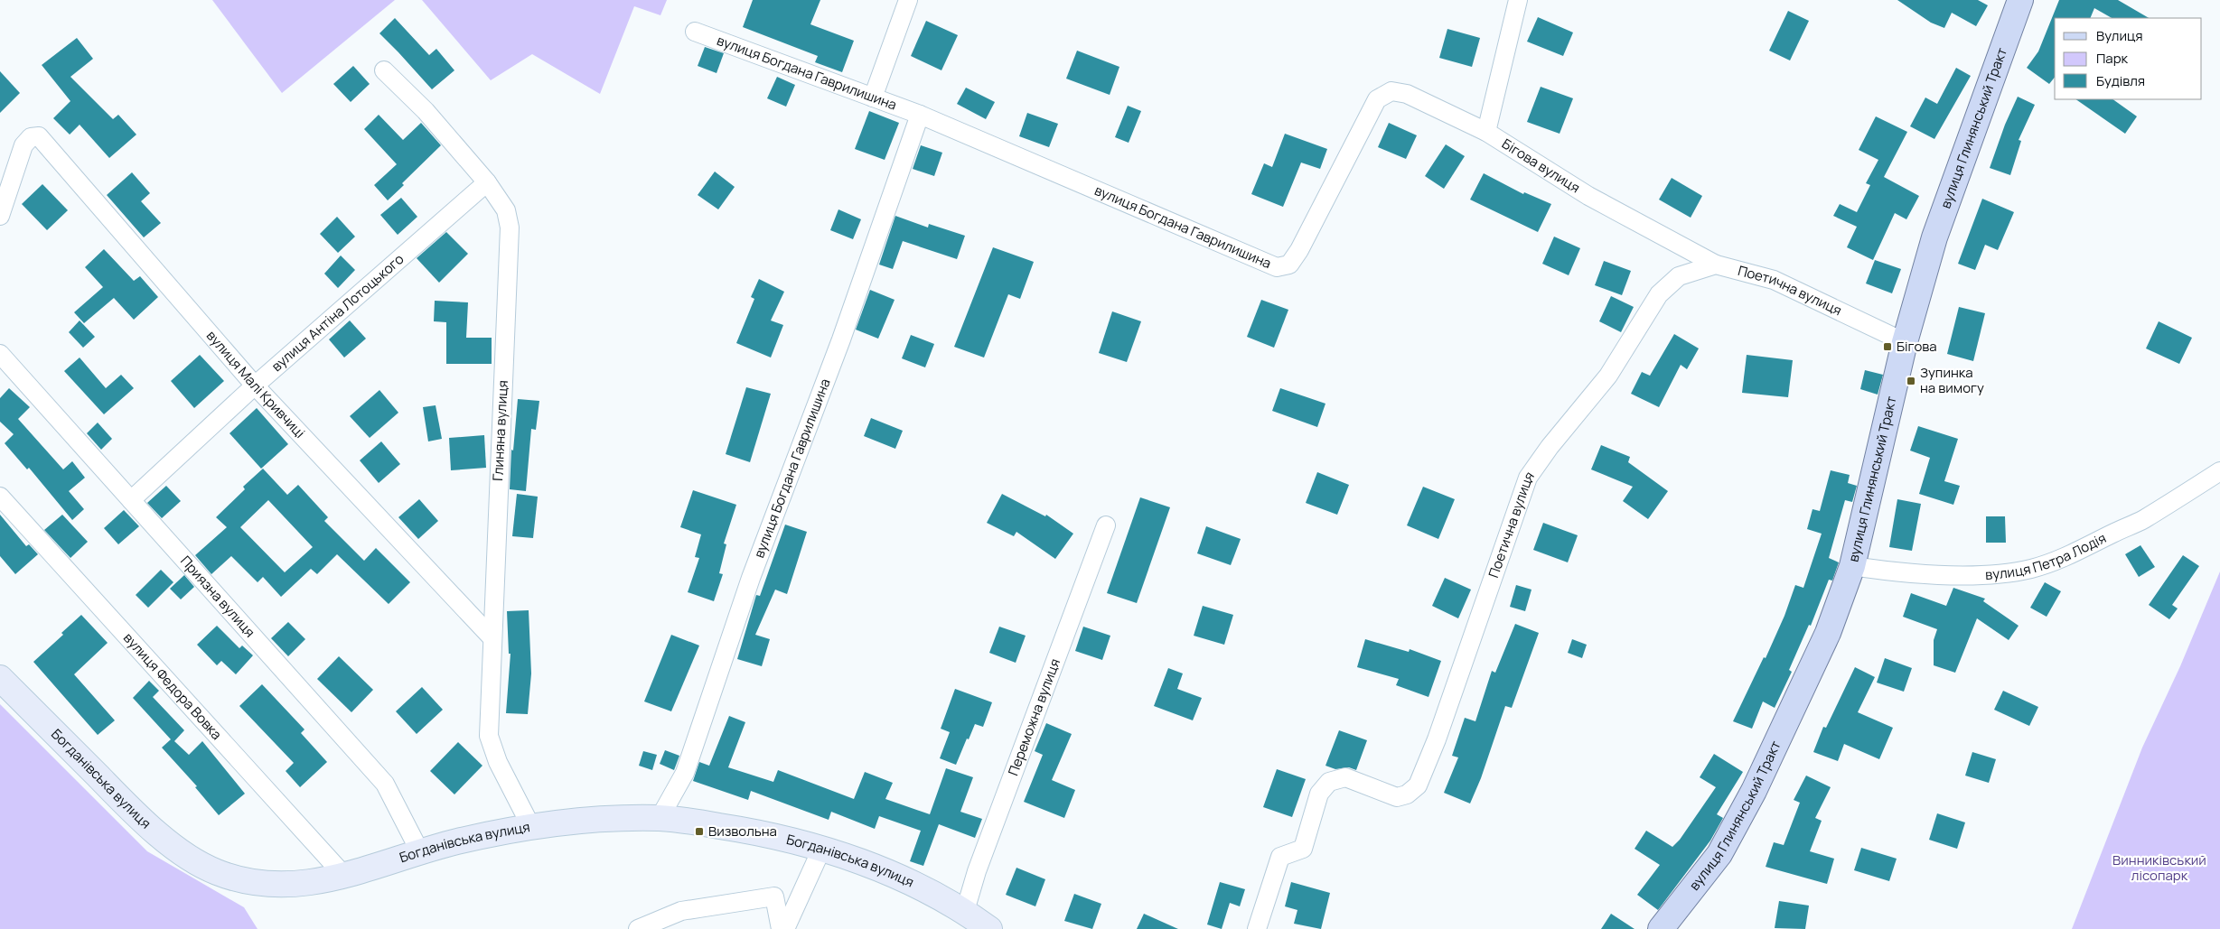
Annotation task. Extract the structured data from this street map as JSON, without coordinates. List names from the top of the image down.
{
  "streets": {
    "main road": ["вулиця Глинянський Тракт", "Богданівська вулиця"],
    "street": [
      "вулиця Богдана Гаврилишина",
      "Бігова вулиця",
      "Поетична вулиця",
      "вулиця Антіна Лотоцького",
      "вулиця Малі Кривчиці",
      "Глиняна вулиця",
      "вулиця Петра Лодія",
      "Приязна вулиця",
      "вулиця Федора Вовка",
      "Переможна вулиця"
    ]
  },
  "crossings": [
    ["вулиця Богдана Гаврилишина", "Бігова вулиця"],
    ["вулиця Богдана Гаврилишина", "Богданівська вулиця"],
    ["вулиця Глинянський Тракт", "Поетична вулиця"],
    ["вулиця Глинянський Тракт", "вулиця Петра Лодія"],
    ["Бігова вулиця", "Поетична вулиця"],
    ["вулиця Антіна Лотоцького", "вулиця Малі Кривчиці"],
    ["вулиця Антіна Лотоцького", "Глиняна вулиця"],
    ["вулиця Антіна Лотоцького", "Приязна вулиця"],
    ["вулиця Малі Кривчиці", "Глиняна вулиця"],
    ["Глиняна вулиця", "Богданівська вулиця"],
    ["Приязна вулиця", "Богданівська вулиця"],
    ["вулиця Федора Вовка", "Богданівська вулиця"],
    ["Переможна вулиця", "Богданівська вулиця"]
  ],
  "parks": ["Винниківський лісопарк"],
  "places": {
    "transit": ["Бігова", "Зупинка на вимогу", "Визвольна"]
  },
  "legend": ["Вулиця", "Парк", "Будівля"]
}
